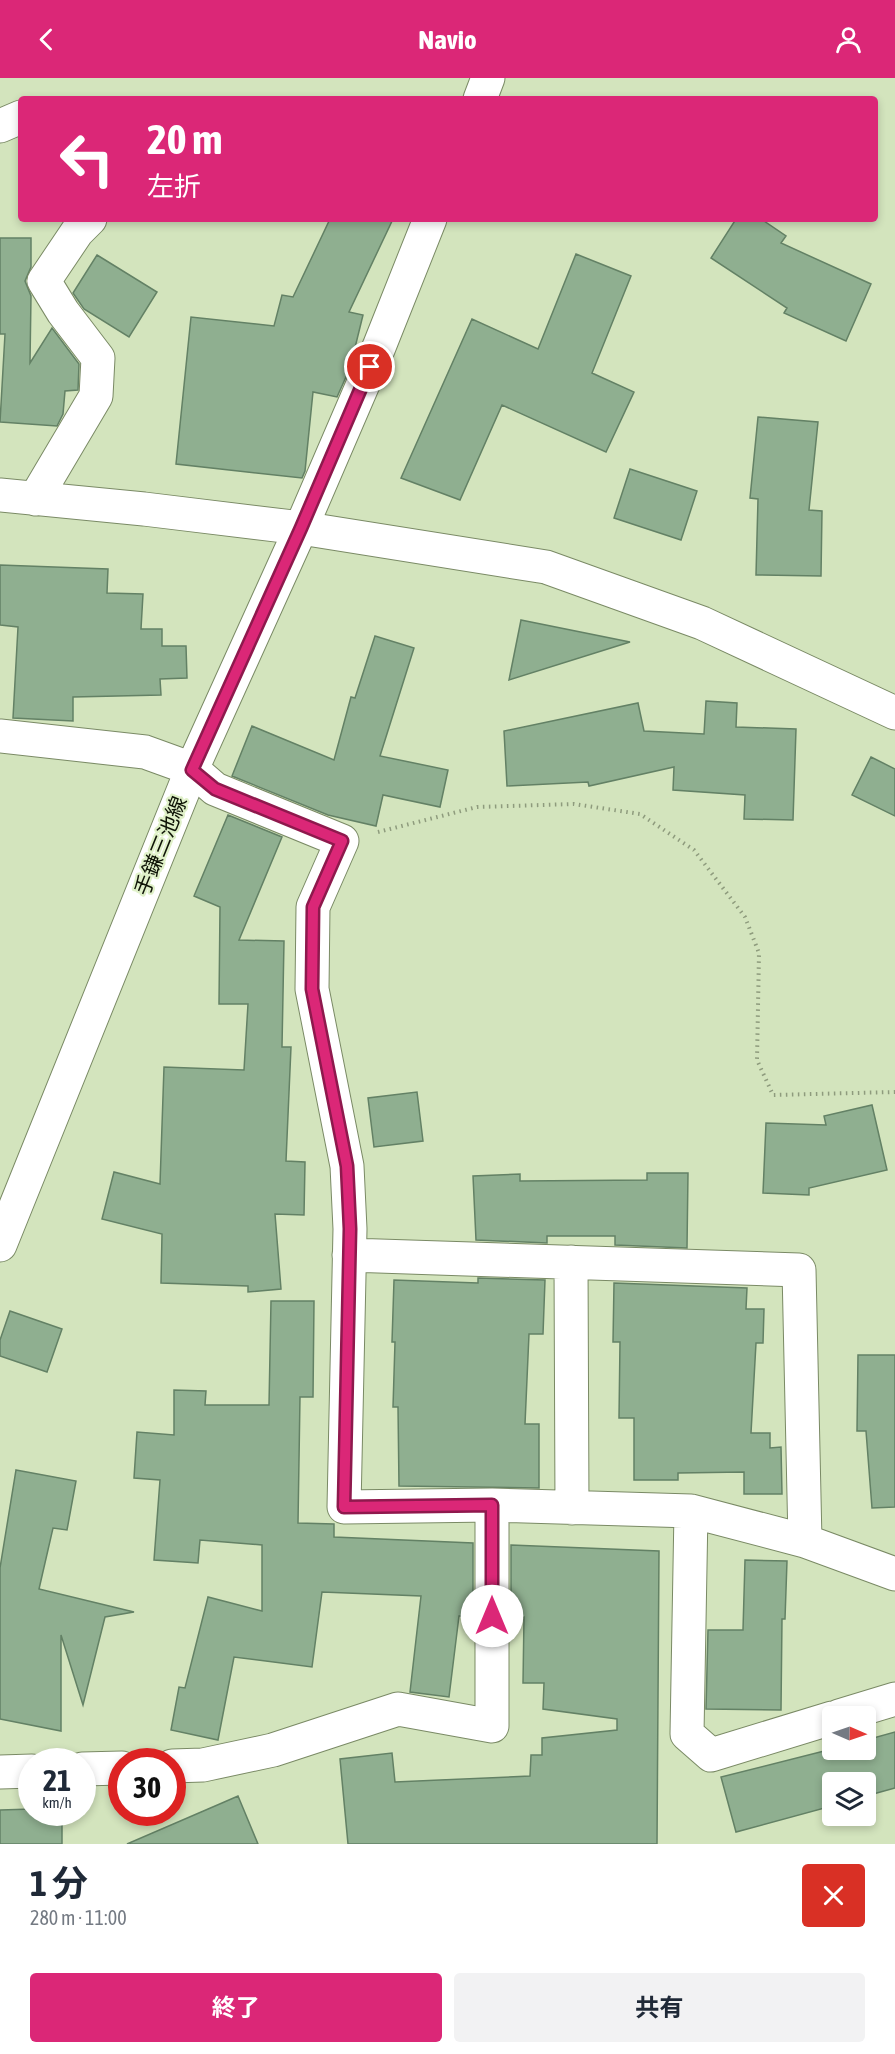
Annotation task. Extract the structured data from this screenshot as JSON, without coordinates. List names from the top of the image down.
{
  "streets": {
    "street": ["手鎌三池線"]
  },
  "north": "right",
  "page": {
    "header": "Navio",
    "turn": ["20 m", "左折"],
    "speed": "21 km/h",
    "limit": "30",
    "heading": ["1 分", "280 m · 11:00"],
    "buttons": ["終了", "共有"]
  }
}
